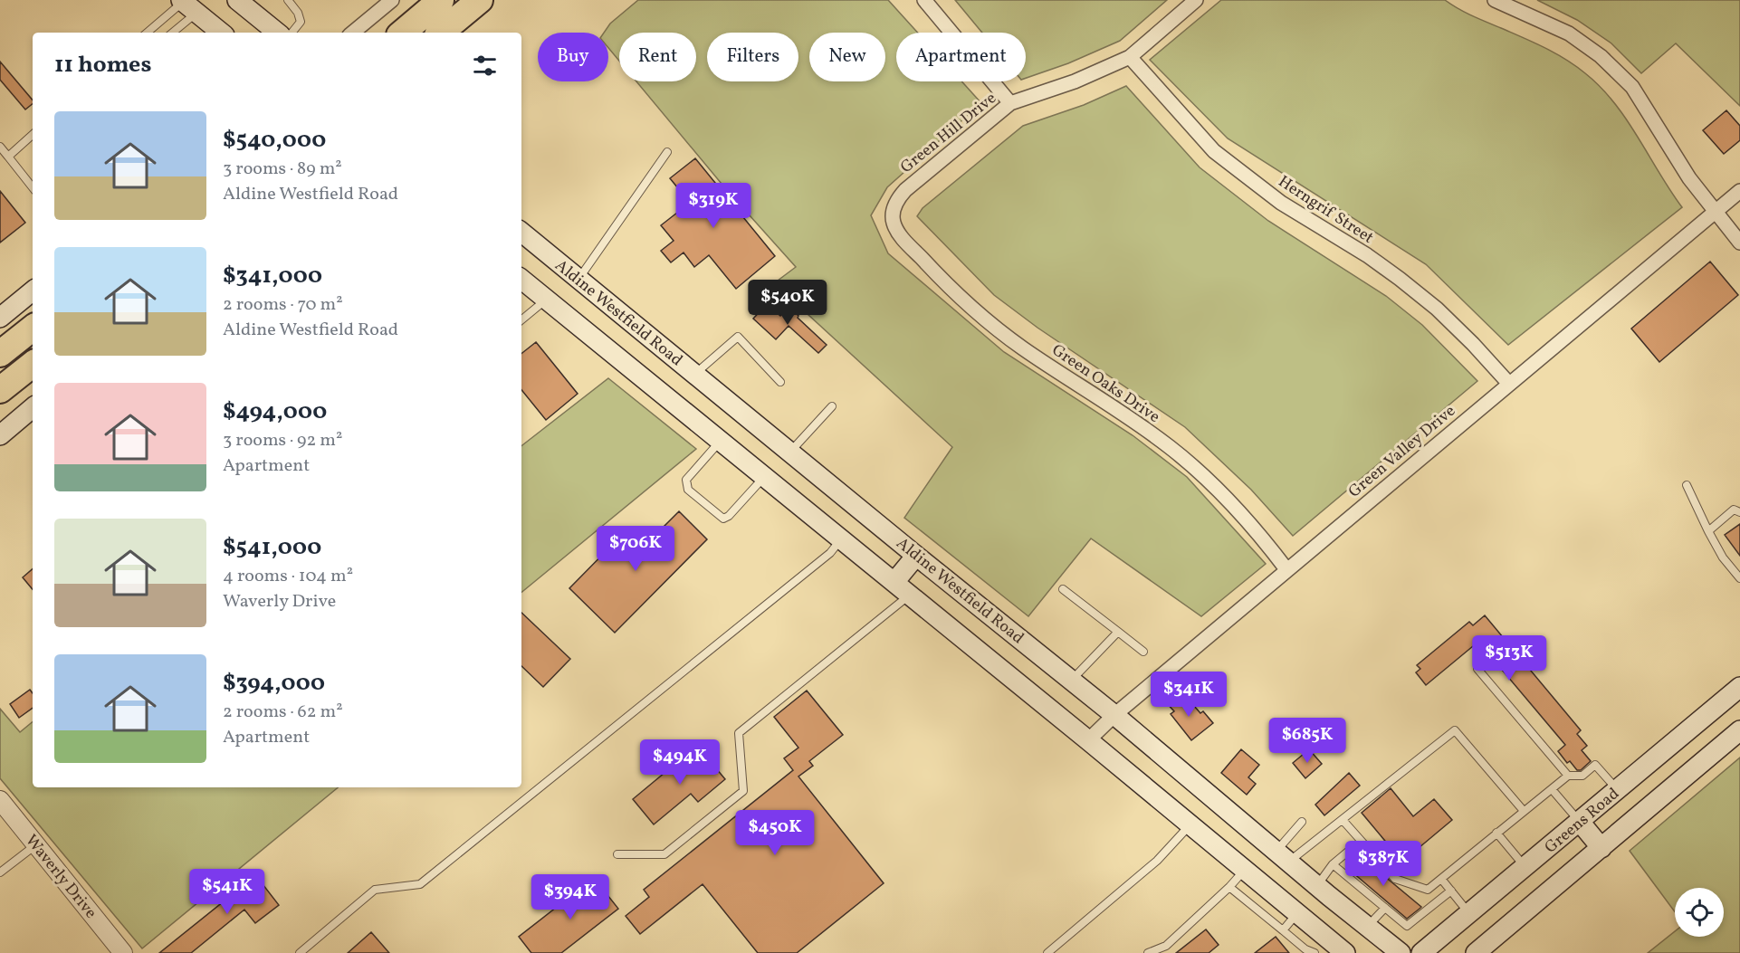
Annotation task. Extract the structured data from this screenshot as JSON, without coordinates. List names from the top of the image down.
{
  "streets": {
    "main road": ["Aldine Westfield Road", "Greens Road"],
    "street": [
      "Green Hill Drive",
      "Herngrif Street",
      "Green Oaks Drive",
      "Green Valley Drive",
      "Waverly Drive"
    ]
  },
  "crossings": [
    ["Green Hill Drive", "Herngrif Street"],
    ["Green Hill Drive", "Green Oaks Drive"],
    ["Herngrif Street", "Green Valley Drive"],
    ["Aldine Westfield Road", "Green Valley Drive"],
    ["Green Oaks Drive", "Green Valley Drive"]
  ],
  "page": {
    "chip": [
      "Buy",
      "Rent",
      "Filters",
      "New",
      "Apartment"
    ],
    "heading": "11 homes",
    "list": [
      {
        "name": "$540,000",
        "note": "3 rooms · 89 m² · Aldine Westfield Road"
      },
      {
        "name": "$341,000",
        "note": "2 rooms · 70 m² · Aldine Westfield Road"
      },
      {
        "name": "$494,000",
        "note": "3 rooms · 92 m² · Apartment"
      },
      {
        "name": "$541,000",
        "note": "4 rooms · 104 m² · Waverly Drive"
      },
      {
        "name": "$394,000",
        "note": "2 rooms · 62 m² · Apartment"
      }
    ],
    "price": [
      "$319K",
      "$540K",
      "$706K",
      "$513K",
      "$341K",
      "$685K",
      "$494K",
      "$450K",
      "$387K",
      "$541K",
      "$394K"
    ]
  }
}
